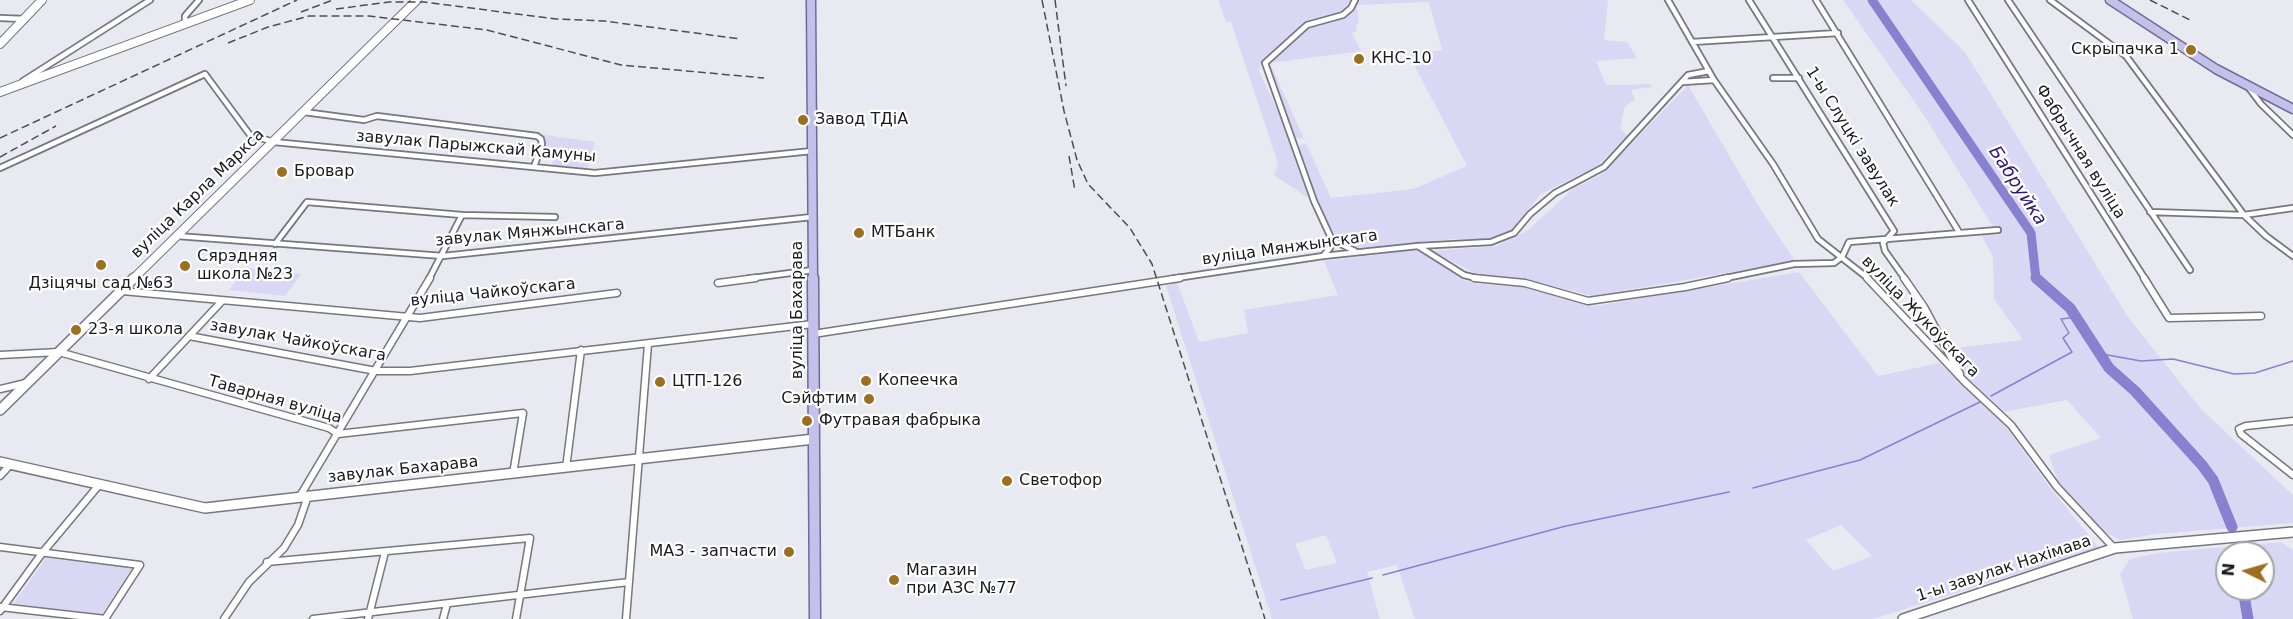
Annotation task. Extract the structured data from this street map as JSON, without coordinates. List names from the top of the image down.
{
  "streets": {
    "main road": ["вуліца Бахарава"],
    "street": [
      "1-ы Слуцкі завулак",
      "завулак Парыжскай Камуны",
      "Фабрычная вуліца",
      "вуліца Карла Маркса",
      "завулак Мянжынскага",
      "вуліца Мянжынскага",
      "вуліца Чайкоўскага",
      "вуліца Жукоўскага",
      "завулак Чайкоўскага",
      "Таварная вуліца",
      "завулак Бахарава",
      "1-ы завулак Нахімава"
    ]
  },
  "crossings": [
    ["1-ы Слуцкі завулак", "вуліца Жукоўскага"],
    ["завулак Парыжскай Камуны", "вуліца Карла Маркса"],
    ["завулак Парыжскай Камуны", "вуліца Бахарава"],
    ["вуліца Карла Маркса", "завулак Мянжынскага"],
    ["вуліца Карла Маркса", "вуліца Чайкоўскага"],
    ["вуліца Карла Маркса", "Таварная вуліца"],
    ["завулак Мянжынскага", "вуліца Бахарава"],
    ["вуліца Мянжынскага", "вуліца Бахарава"],
    ["вуліца Мянжынскага", "вуліца Жукоўскага"],
    ["вуліца Бахарава", "завулак Чайкоўскага"],
    ["вуліца Бахарава", "завулак Бахарава"],
    ["вуліца Жукоўскага", "1-ы завулак Нахімава"],
    ["Таварная вуліца", "завулак Бахарава"]
  ],
  "water": ["Бабруйка"],
  "places": [
    "Скрыпачка 1",
    "КНС-10",
    "Завод ТДіА",
    "Бровар",
    "МТБанк",
    "Дзіцячы сад №63",
    "Сярэдняя школа №23",
    "23-я школа",
    "Копеечка",
    "ЦТП-126",
    "Сэйфтим",
    "Футравая фабрыка",
    "Светофор",
    "МАЗ - запчасти",
    "Магазин при АЗС №77"
  ],
  "north": "left"
}
